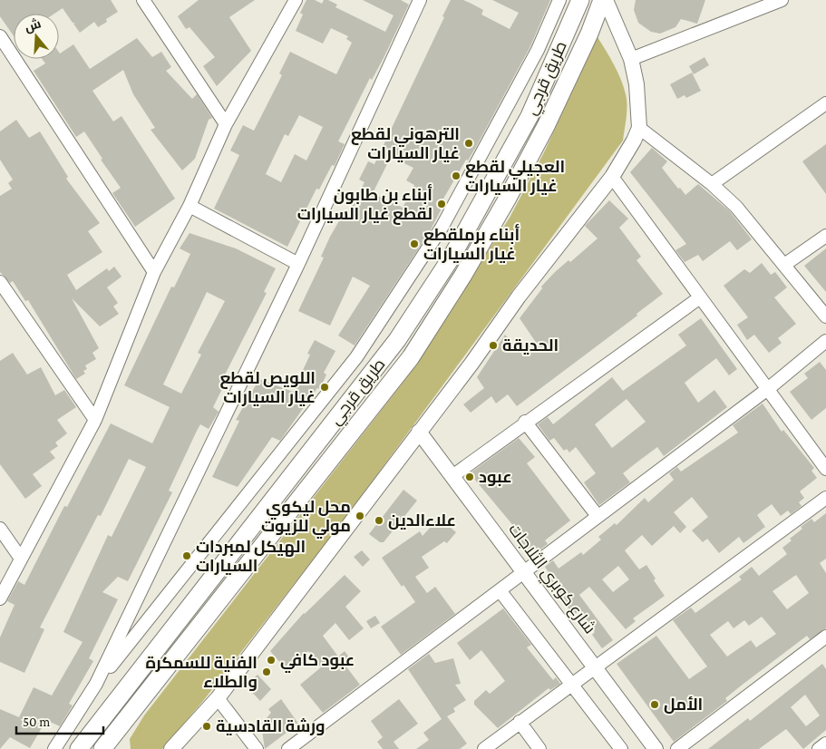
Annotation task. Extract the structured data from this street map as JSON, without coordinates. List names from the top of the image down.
{
  "streets": {
    "highway": ["طريق قرجي"],
    "main road": ["شارع كوبري الثلاجات"]
  },
  "places": [
    "الترهوني لقطع غيار السيارات",
    "العجيلي لقطع غيار السيارات",
    "أبناء بن طابون لقطع غيار السيارات",
    "أبناء برملقطع غيار السيارات",
    "الحديقة",
    "اللويص لقطع غيار السيارات",
    "عبود",
    "محل ليكوي مولي للزيوت",
    "علاءالدين",
    "الهيكل لمبردات السيارات",
    "عبود كافي",
    "الفنية للسمكرة والطلاء",
    "الأمل",
    "ورشة القادسية"
  ],
  "scale_bar": "50 m",
  "north": "top"
}
